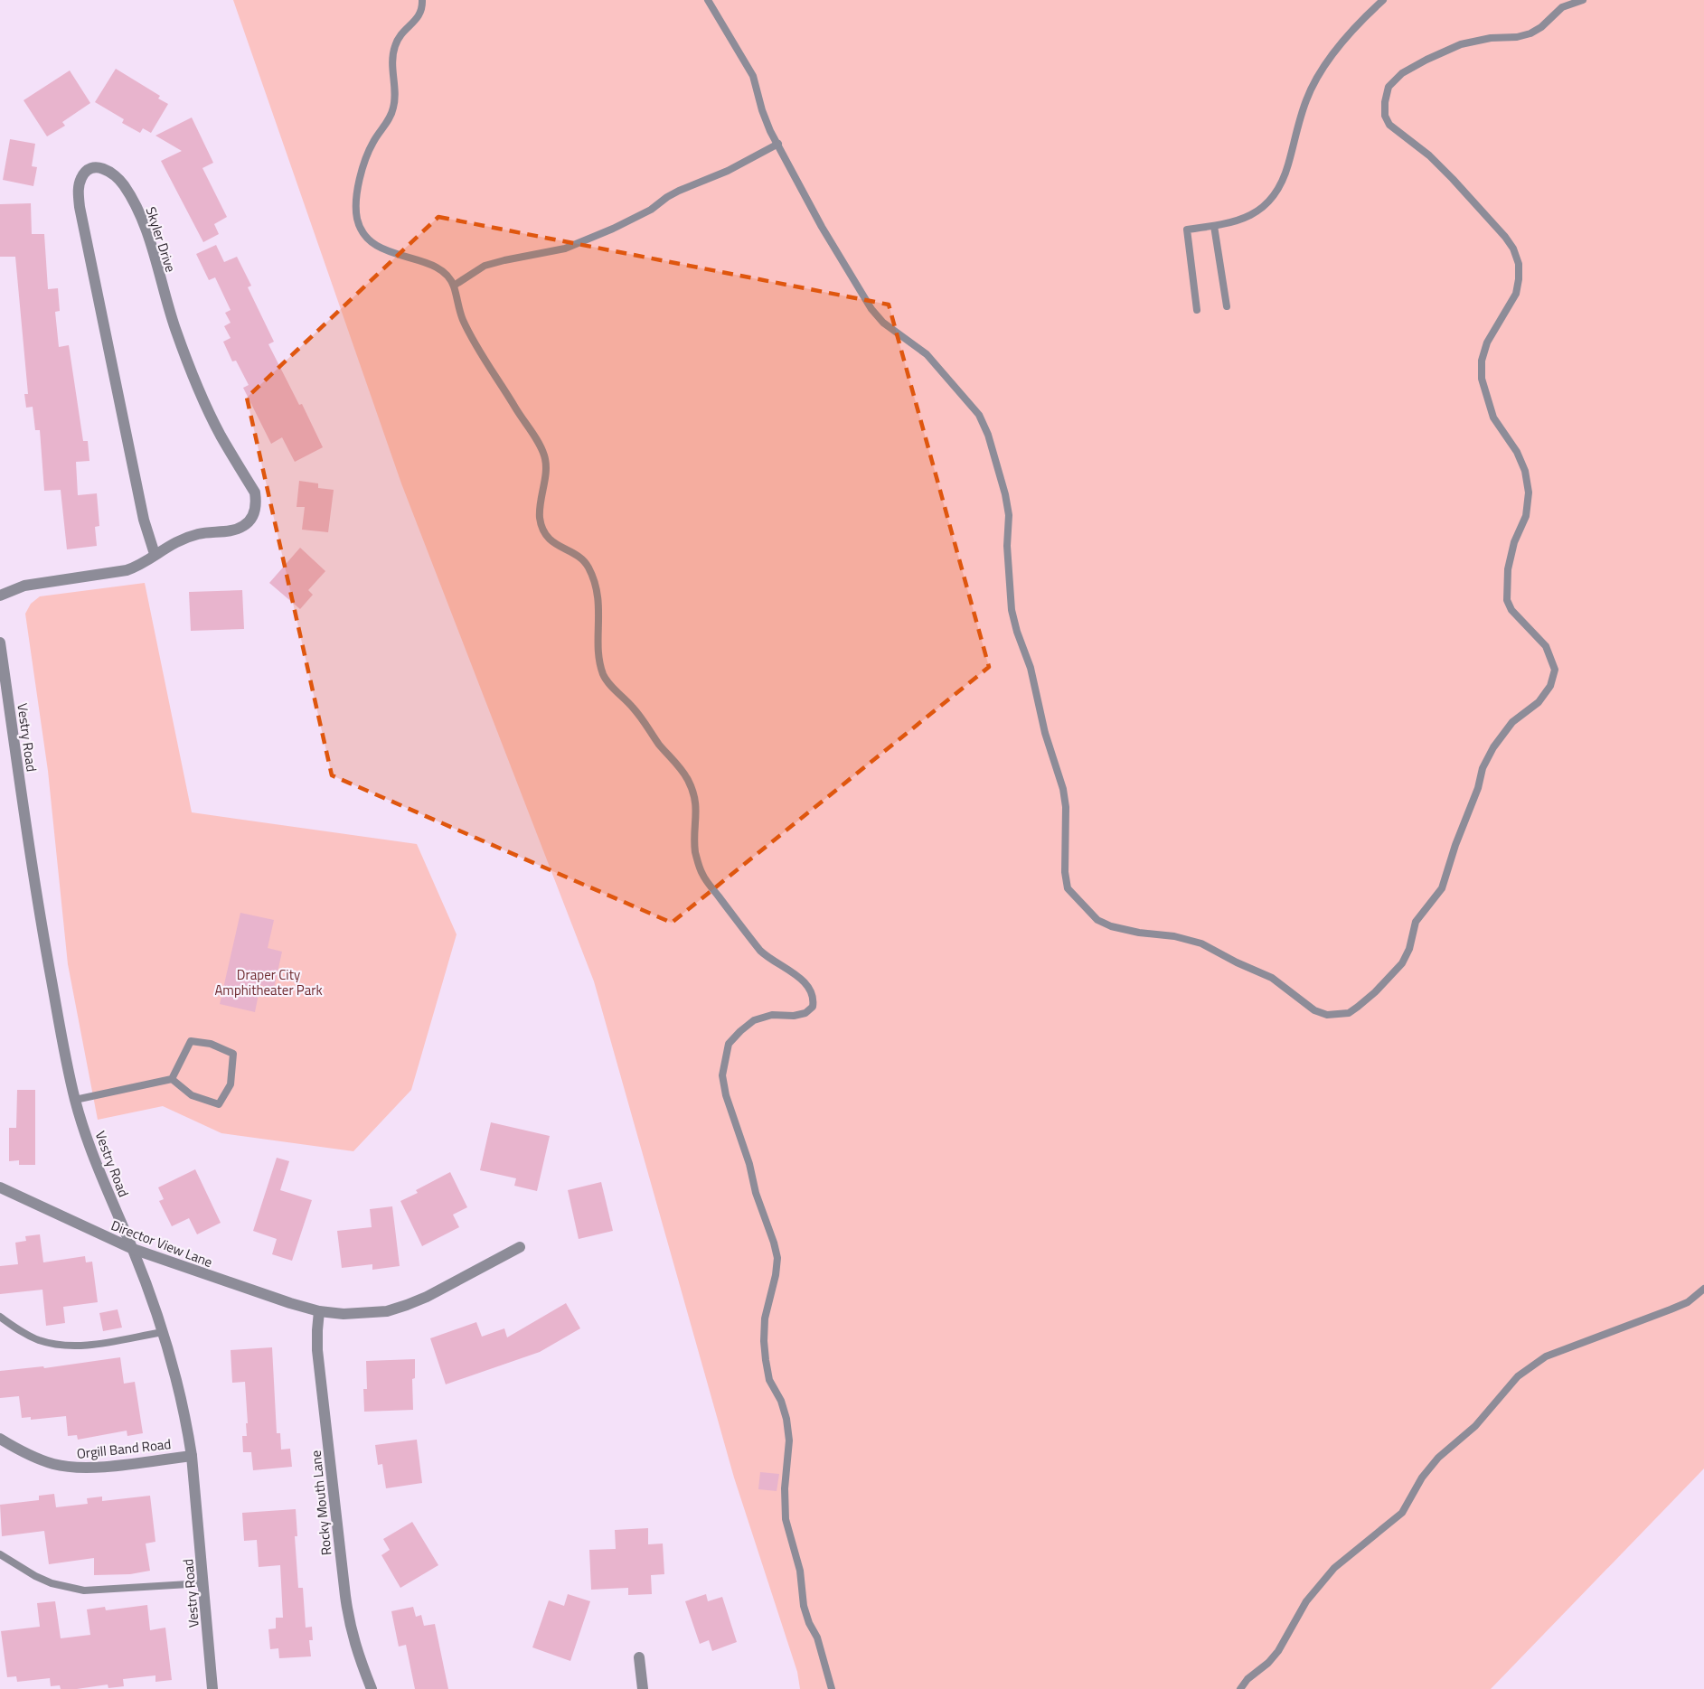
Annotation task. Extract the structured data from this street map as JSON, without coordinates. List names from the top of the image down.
{
  "streets": {
    "street": [
      "Skyler Drive",
      "Vestry Road",
      "Director View Lane",
      "Orgill Band Road",
      "Rocky Mouth Lane"
    ]
  },
  "crossings": [
    ["Vestry Road", "Director View Lane"],
    ["Vestry Road", "Orgill Band Road"],
    ["Director View Lane", "Rocky Mouth Lane"]
  ],
  "parks": ["Draper City Amphitheater Park"]
}
